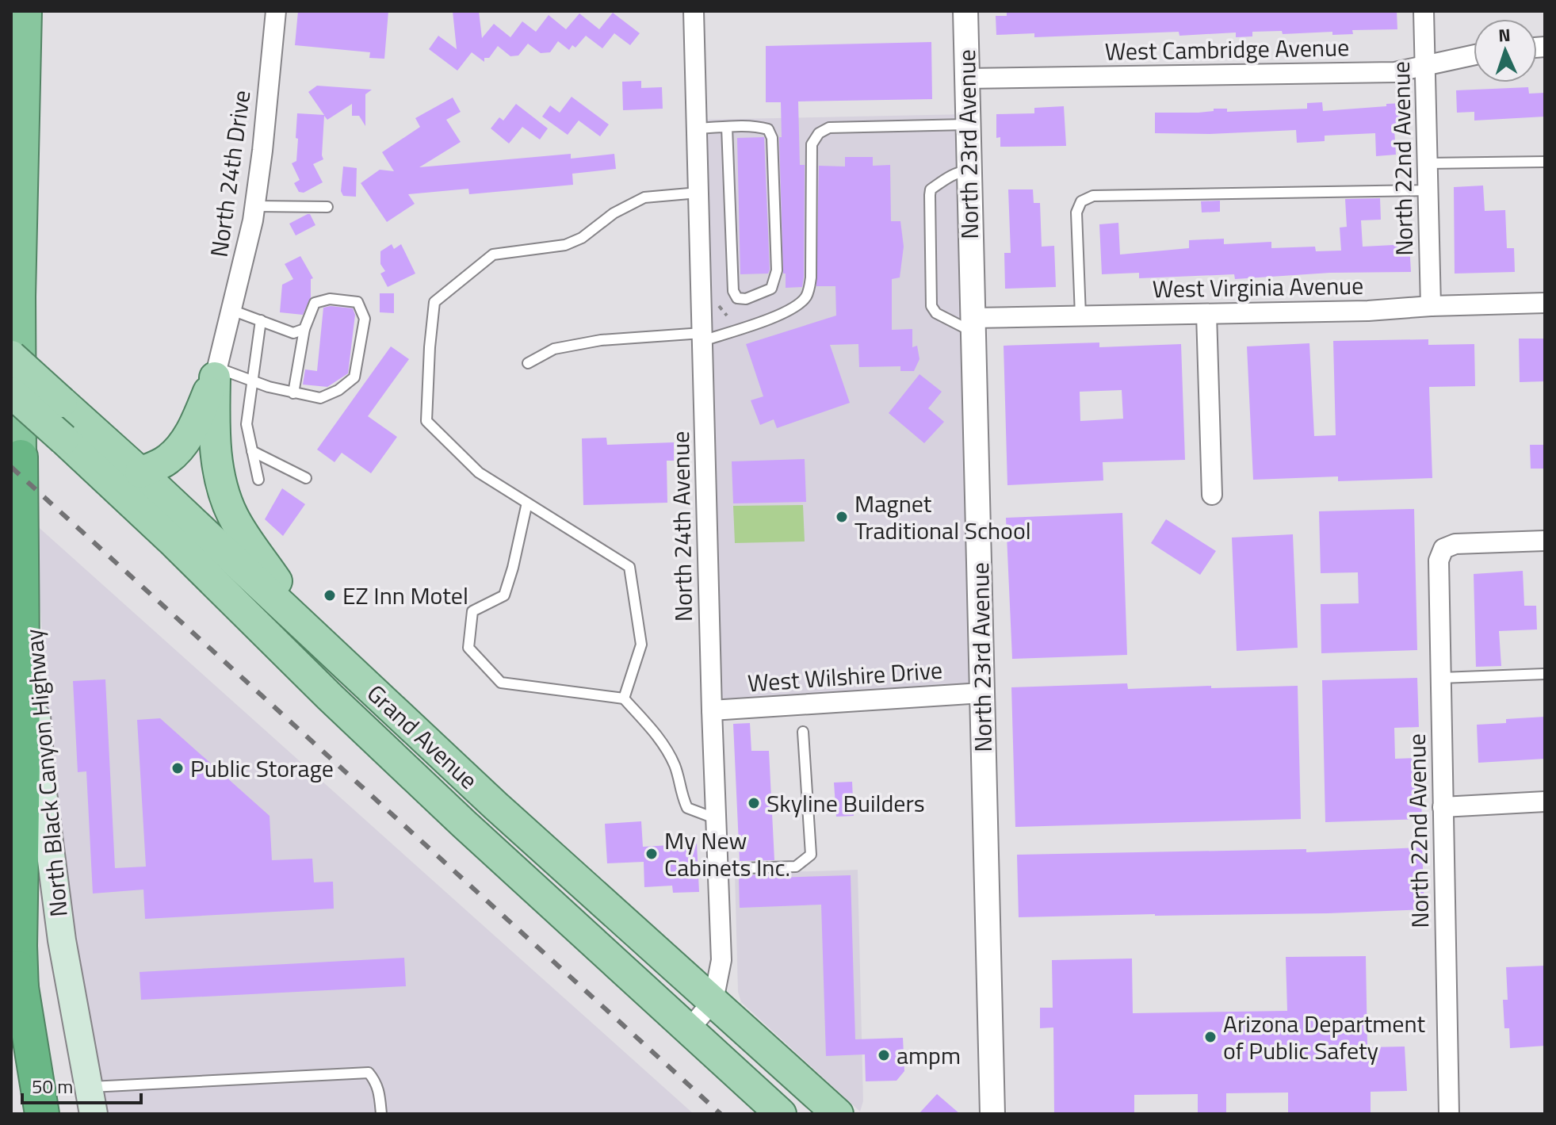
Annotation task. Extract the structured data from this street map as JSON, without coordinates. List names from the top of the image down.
{
  "streets": {
    "highway": ["North Black Canyon Highway"],
    "main road": ["Grand Avenue"],
    "street": [
      "West Cambridge Avenue",
      "North 23rd Avenue",
      "North 22nd Avenue",
      "North 24th Drive",
      "West Virginia Avenue",
      "North 24th Avenue",
      "West Wilshire Drive"
    ]
  },
  "crossings": [
    ["West Cambridge Avenue", "North 23rd Avenue"],
    ["West Cambridge Avenue", "North 22nd Avenue"],
    ["North 23rd Avenue", "West Virginia Avenue"],
    ["North 23rd Avenue", "West Wilshire Drive"],
    ["North 22nd Avenue", "West Virginia Avenue"],
    ["North 24th Avenue", "West Wilshire Drive"],
    ["North 24th Avenue", "Grand Avenue"]
  ],
  "places": [
    "Magnet Traditional School",
    "EZ Inn Motel",
    "Public Storage",
    "Skyline Builders",
    "My New Cabinets Inc.",
    "Arizona Department of Public Safety",
    "ampm"
  ],
  "scale_bar": "50 m",
  "north": "top"
}
